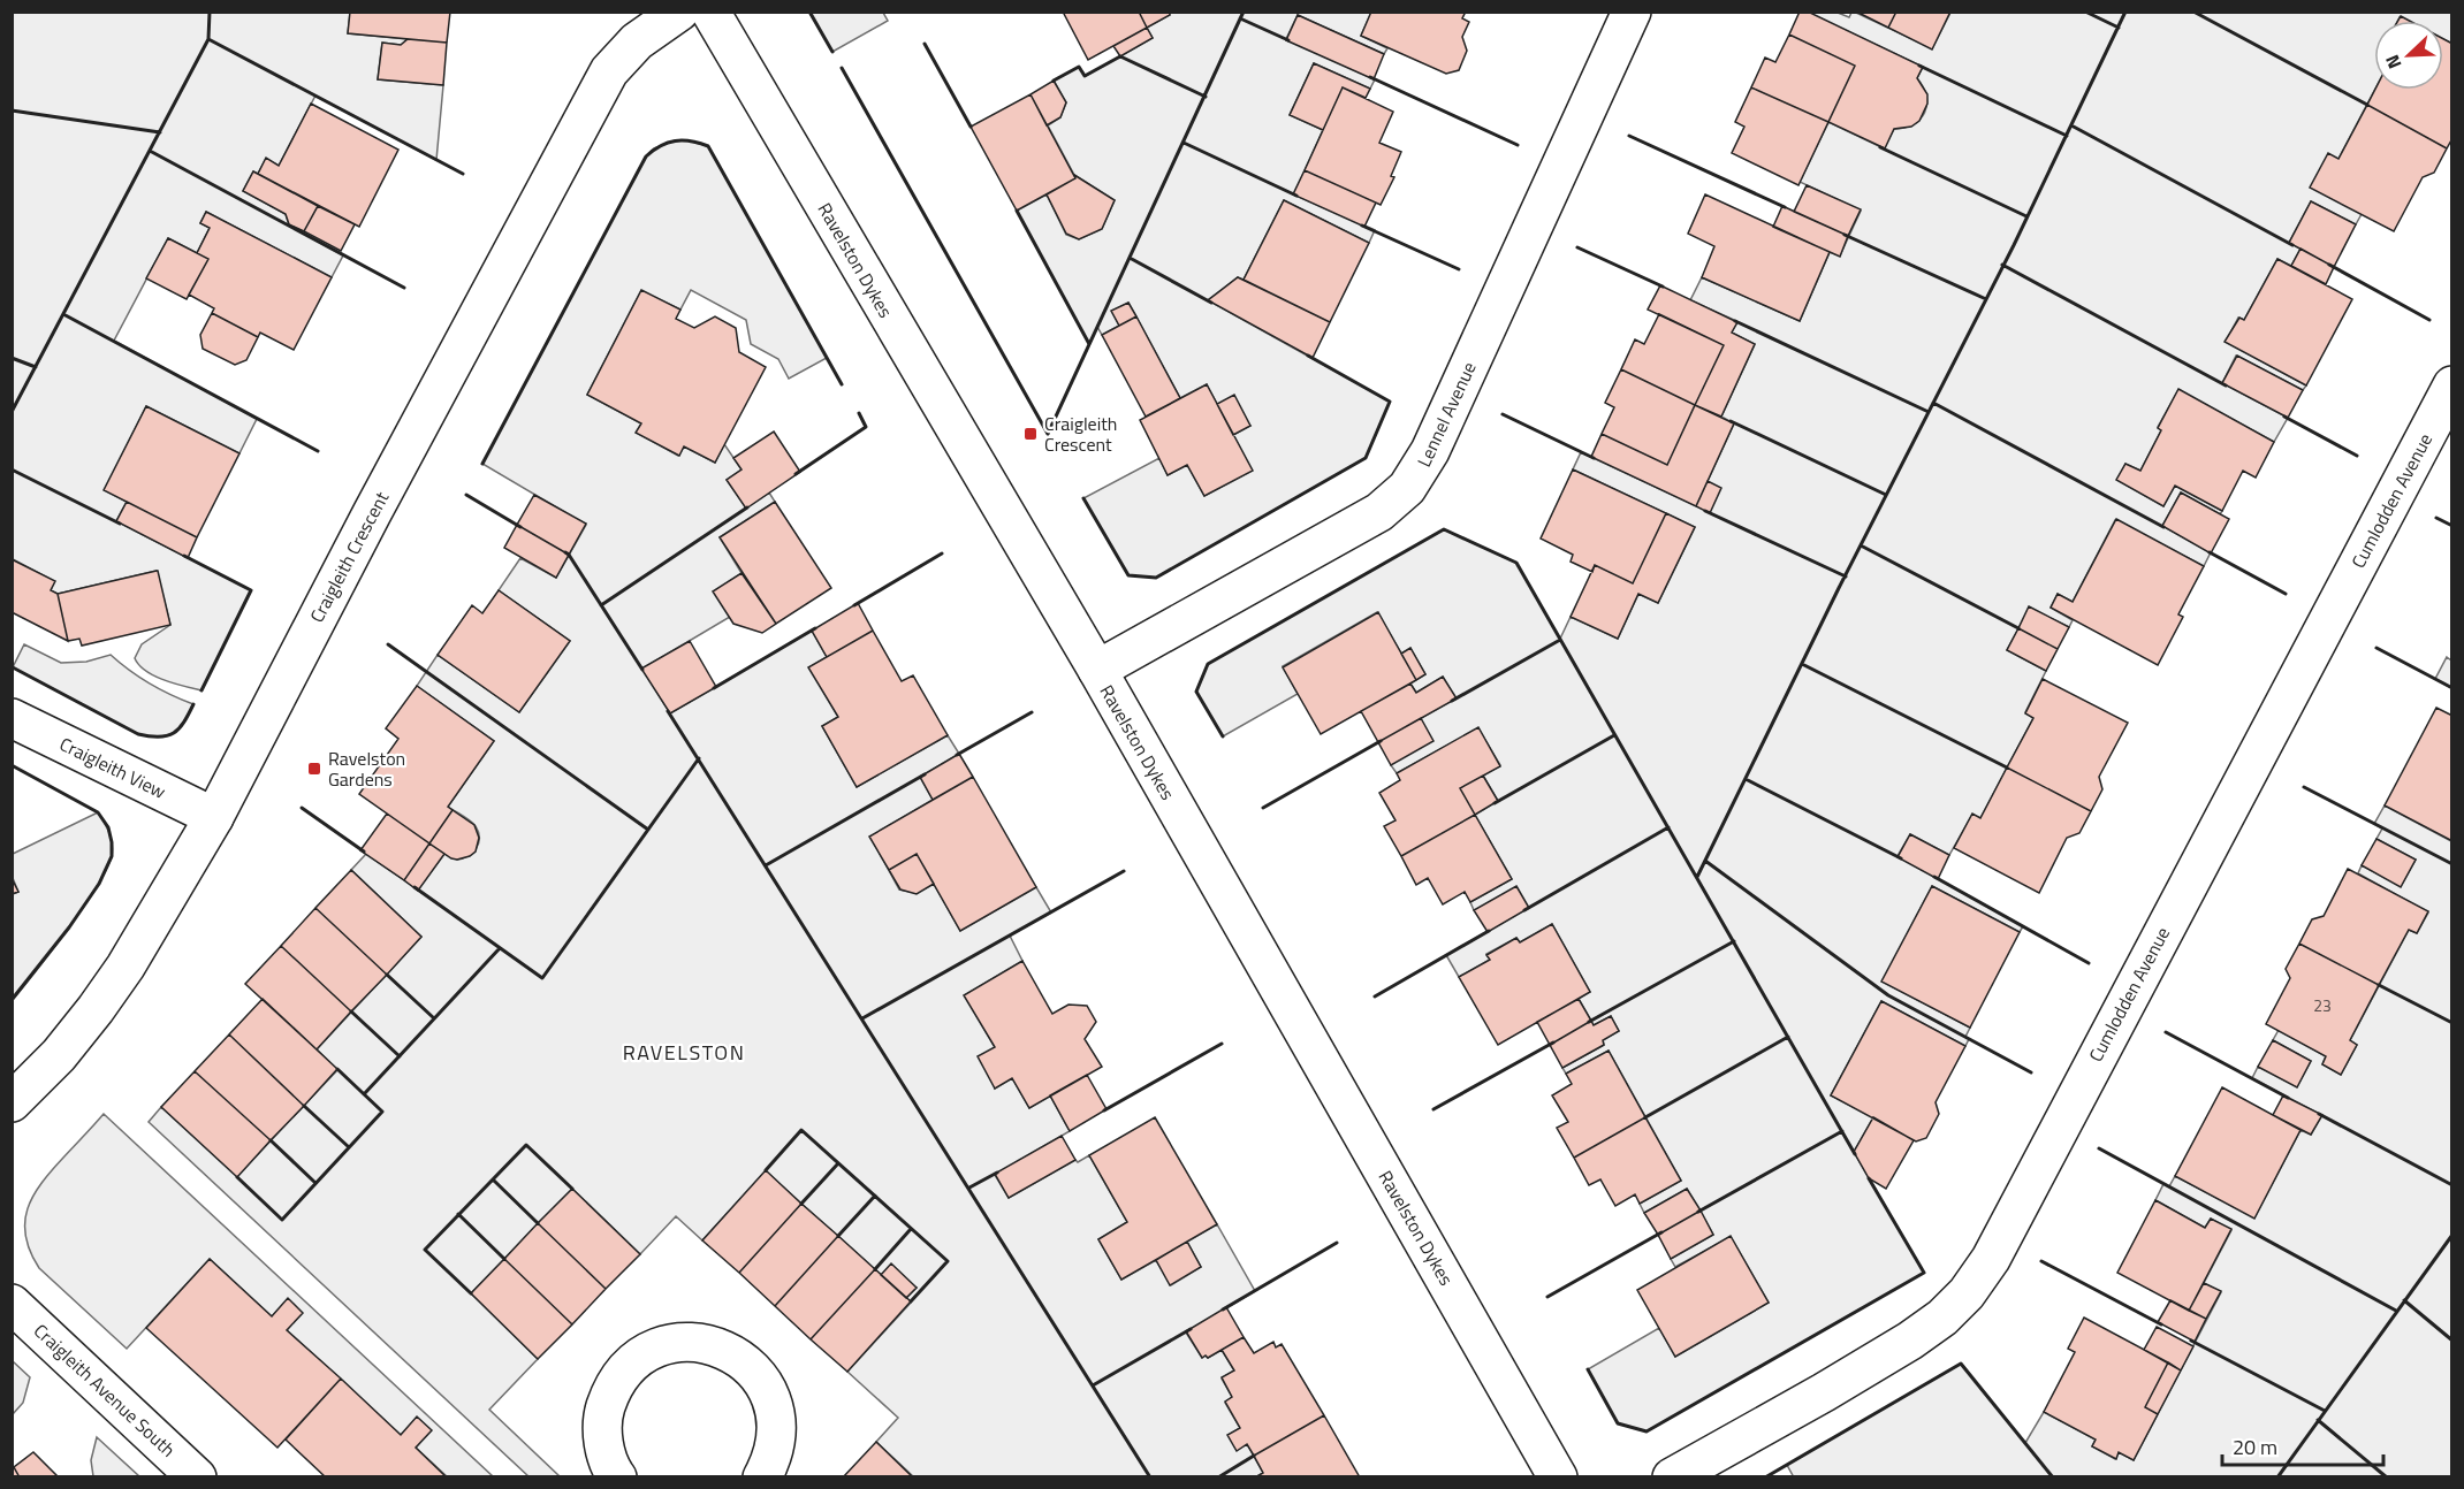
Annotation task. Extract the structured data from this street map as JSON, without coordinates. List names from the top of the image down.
{
  "streets": {
    "street": [
      "Ravelston Dykes",
      "Lennel Avenue",
      "Cumlodden Avenue",
      "Craigleith Crescent",
      "Craigleith View",
      "Craigleith Avenue South"
    ]
  },
  "crossings": [
    ["Ravelston Dykes", "Lennel Avenue"],
    ["Craigleith Crescent", "Craigleith View"]
  ],
  "districts": ["RAVELSTON"],
  "places": {
    "transit": ["Craigleith Crescent", "Ravelston Gardens"]
  },
  "house_numbers": ["23"],
  "scale_bar": "20 m",
  "north": "bottom left"
}
